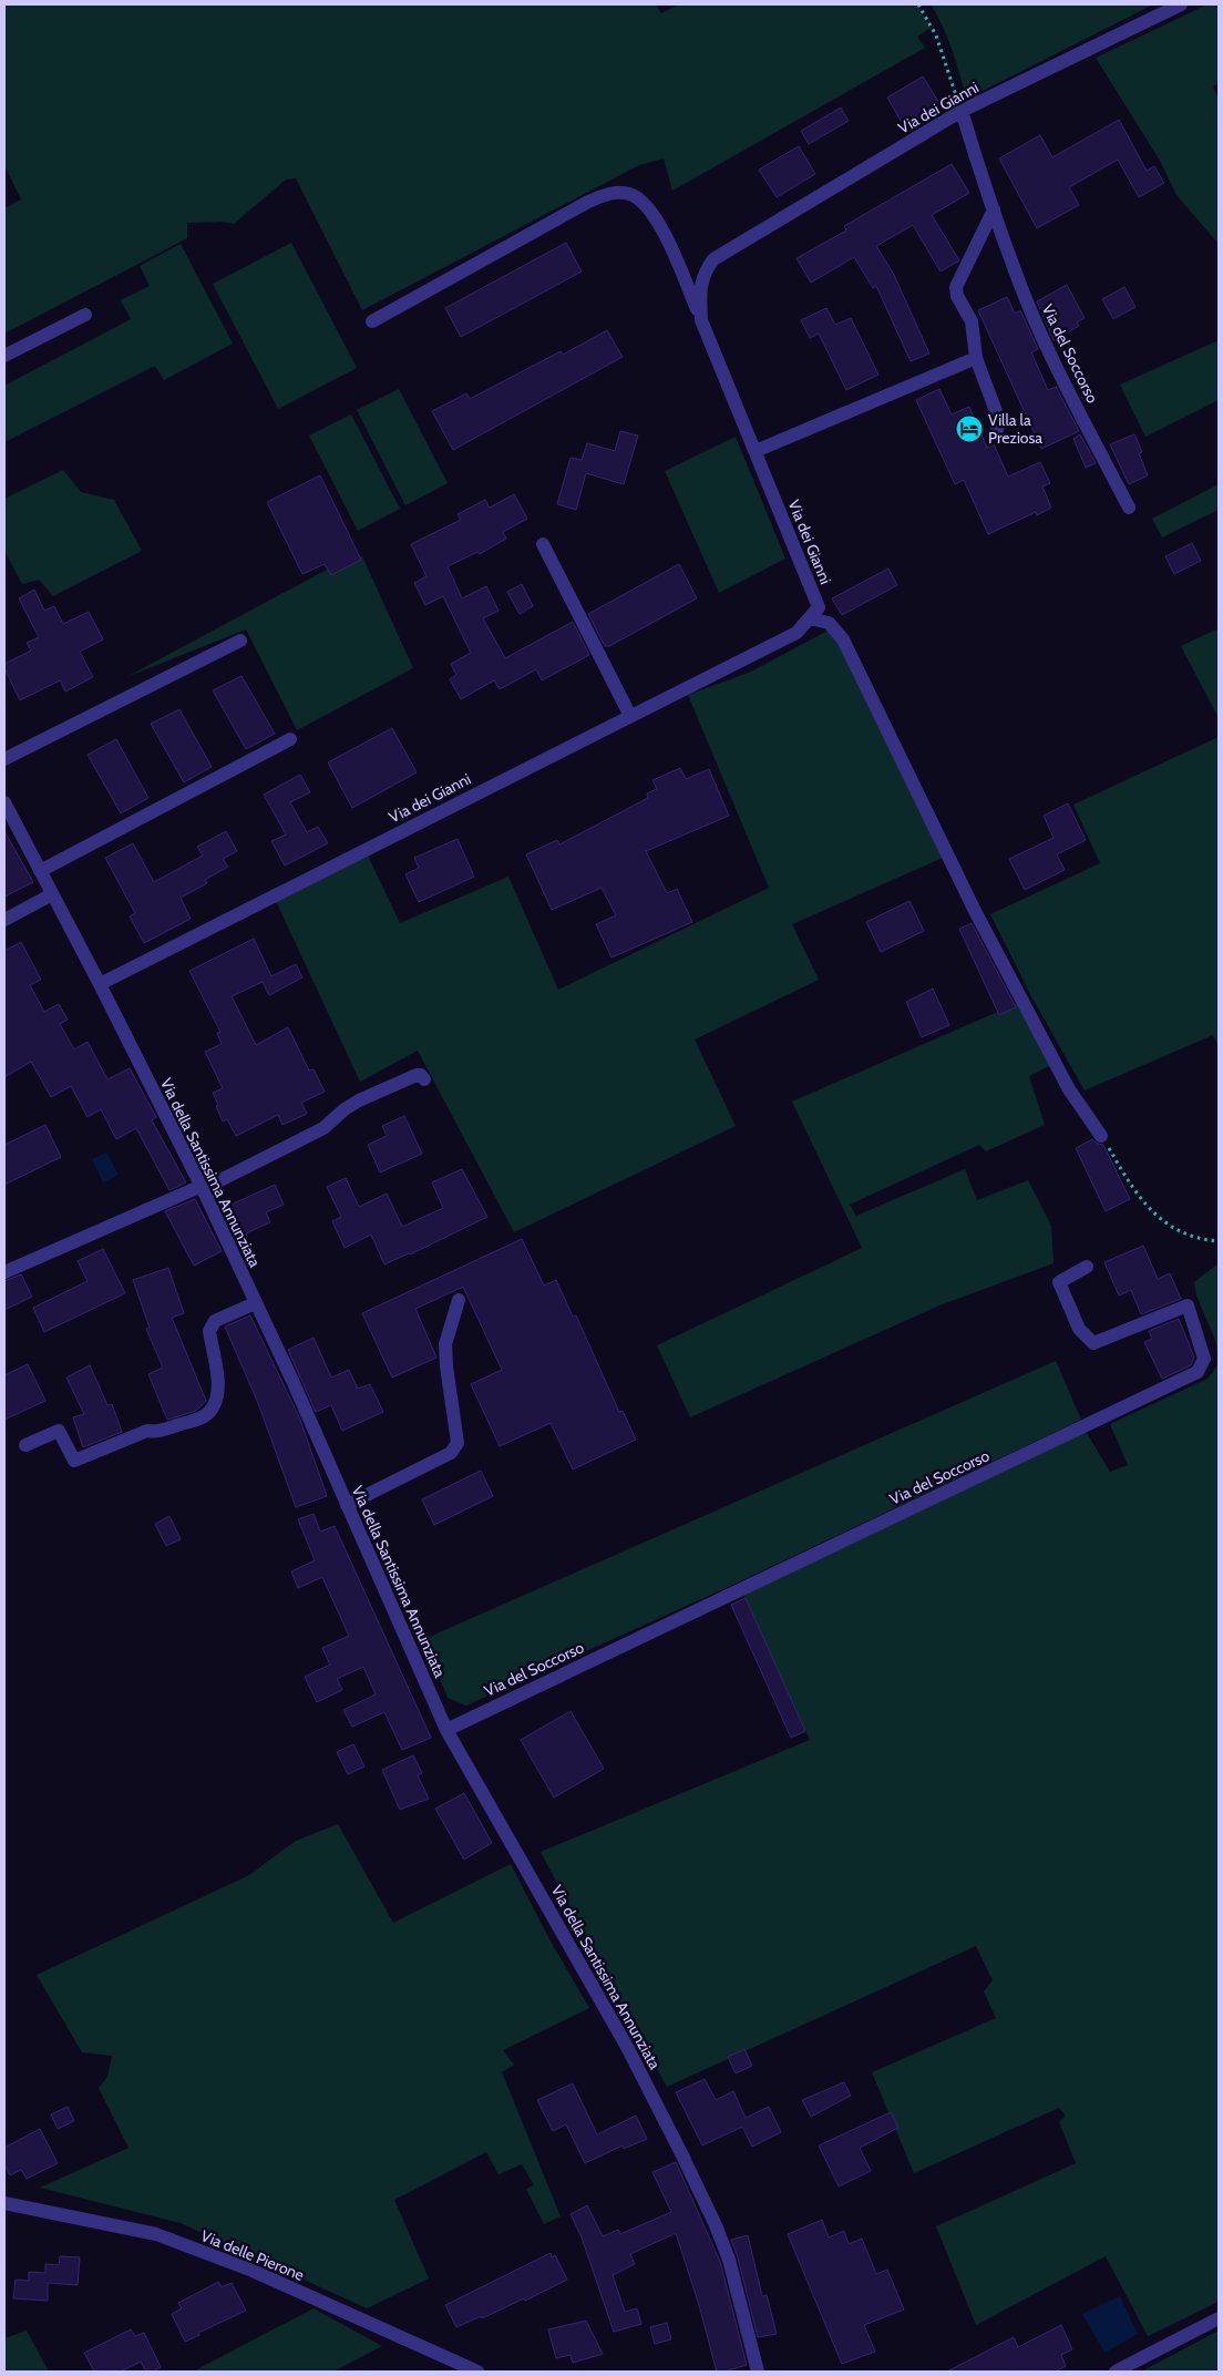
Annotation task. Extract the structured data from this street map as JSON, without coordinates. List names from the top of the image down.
{
  "streets": {
    "street": [
      "Via dei Gianni",
      "Via del Soccorso",
      "Via della Santissima Annunziata",
      "Via delle Pierone"
    ]
  },
  "crossings": [
    ["Via dei Gianni", "Via del Soccorso"],
    ["Via dei Gianni", "Via della Santissima Annunziata"],
    ["Via del Soccorso", "Via della Santissima Annunziata"]
  ],
  "places": {
    "hotel": ["Villa la Preziosa"]
  }
}
